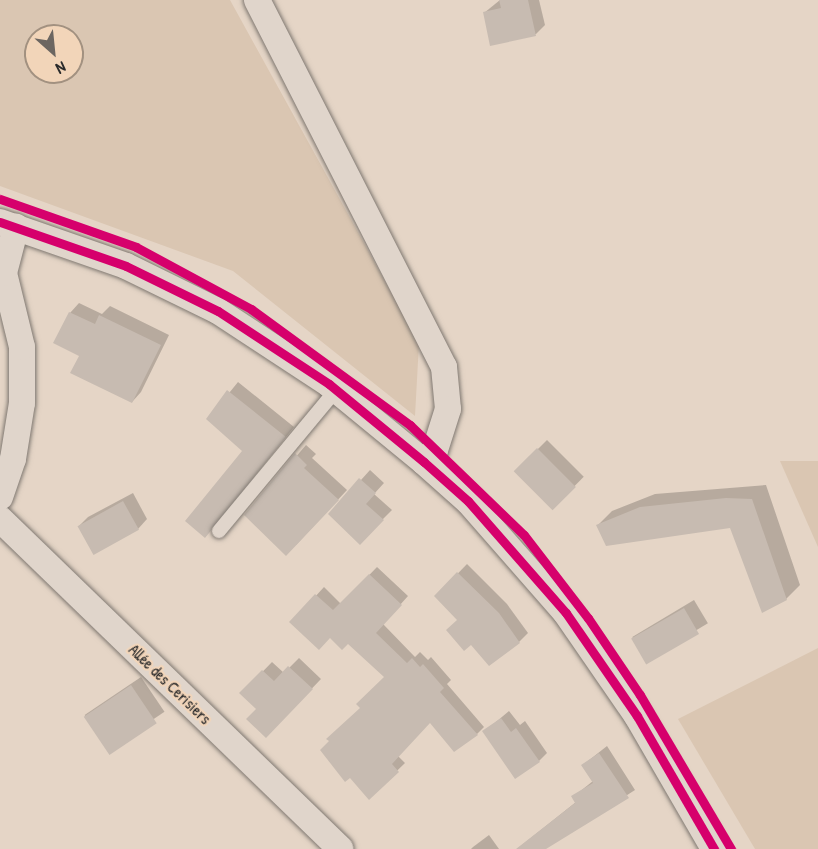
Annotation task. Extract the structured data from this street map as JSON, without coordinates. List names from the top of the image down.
{
  "streets": {
    "street": ["Allée des Cerisiers"]
  },
  "north": "bottom right"
}
